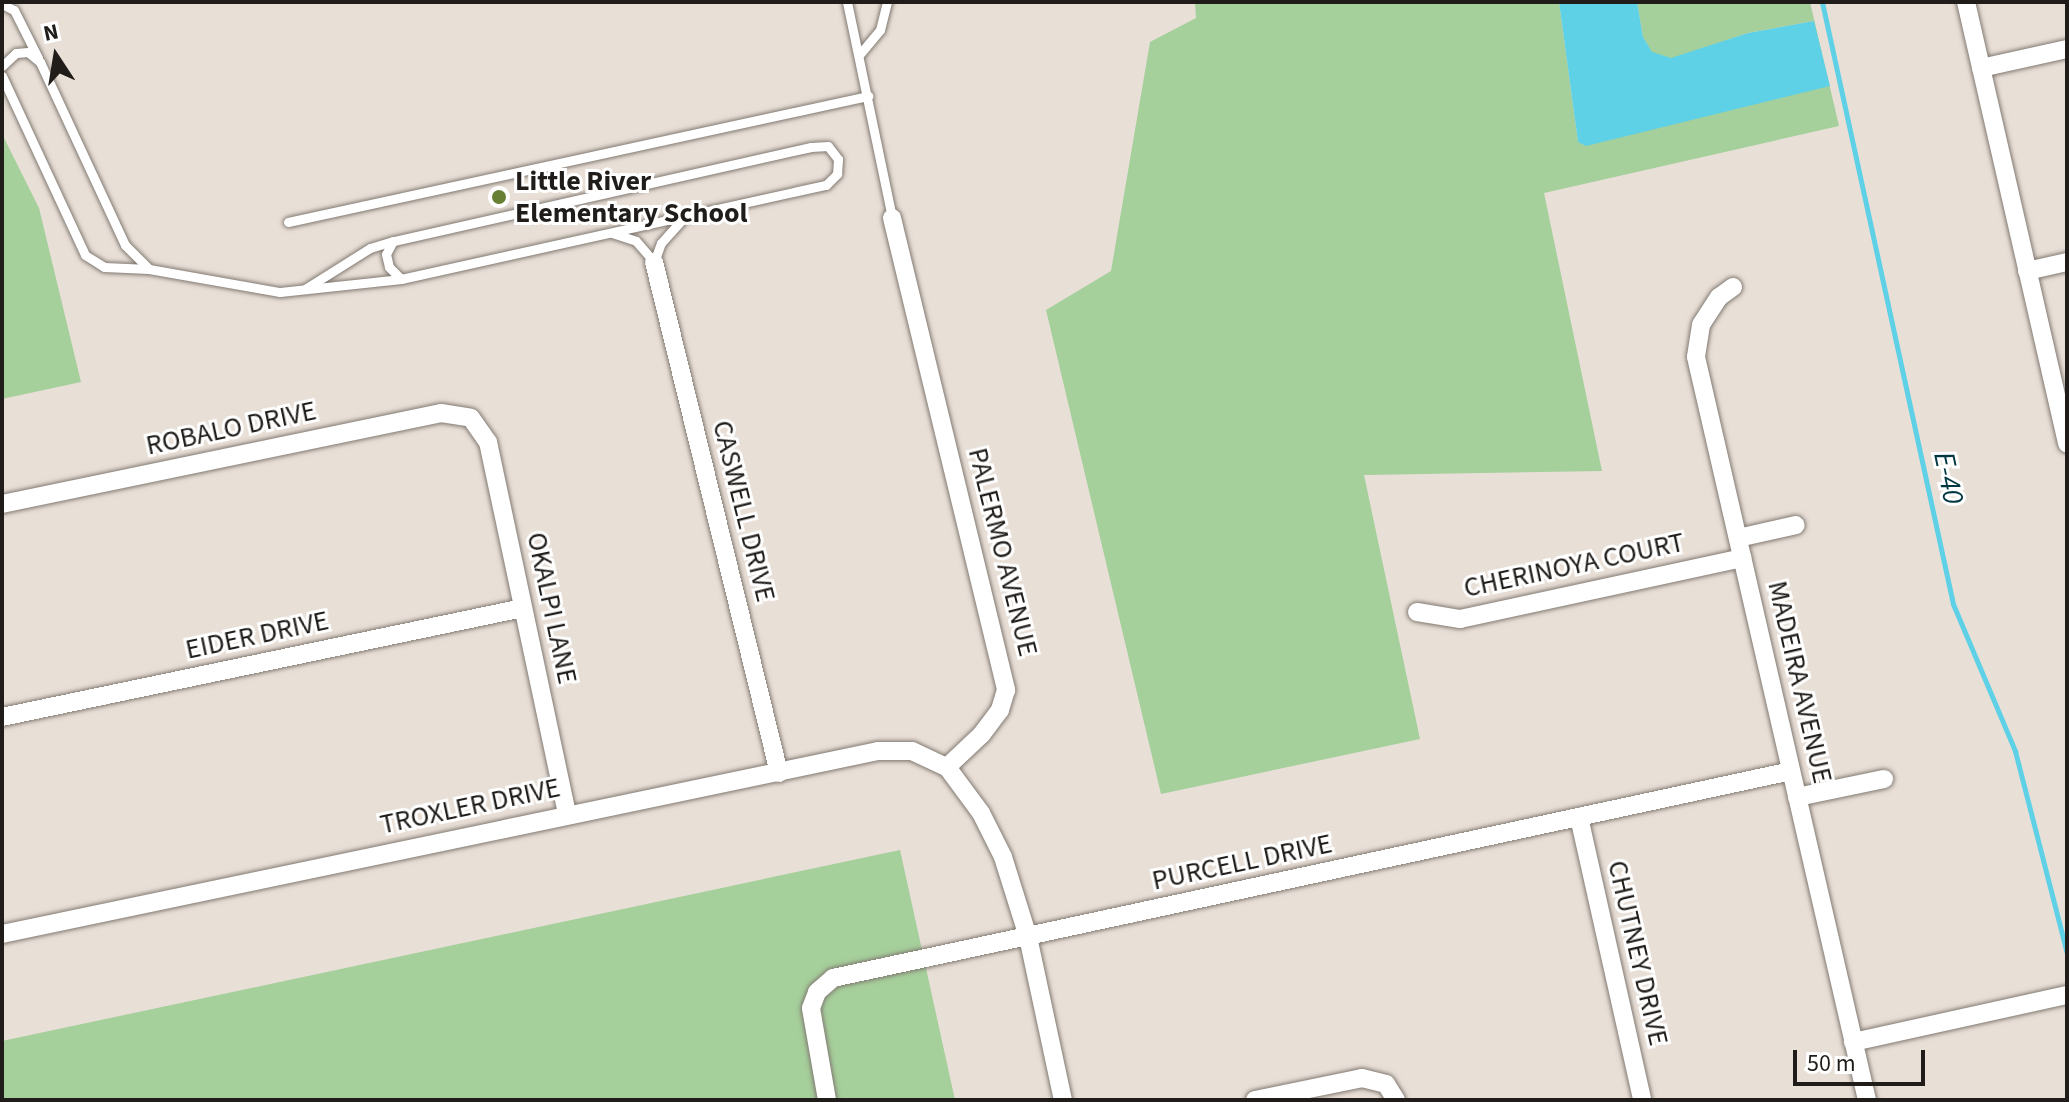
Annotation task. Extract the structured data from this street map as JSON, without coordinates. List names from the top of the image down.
{
  "streets": {
    "street": [
      "ROBALO DRIVE",
      "CASWELL DRIVE",
      "PALERMO AVENUE",
      "CHERINOYA COURT",
      "OKALPI LANE",
      "EIDER DRIVE",
      "MADEIRA AVENUE",
      "TROXLER DRIVE",
      "PURCELL DRIVE",
      "CHUTNEY DRIVE"
    ]
  },
  "crossings": [
    ["ROBALO DRIVE", "OKALPI LANE"],
    ["CASWELL DRIVE", "TROXLER DRIVE"],
    ["PALERMO AVENUE", "TROXLER DRIVE"],
    ["CHERINOYA COURT", "MADEIRA AVENUE"],
    ["OKALPI LANE", "EIDER DRIVE"],
    ["OKALPI LANE", "TROXLER DRIVE"],
    ["MADEIRA AVENUE", "PURCELL DRIVE"],
    ["PURCELL DRIVE", "CHUTNEY DRIVE"]
  ],
  "water": ["E-40"],
  "places": ["Little River Elementary School"],
  "scale_bar": "50 m",
  "north": "top"
}
